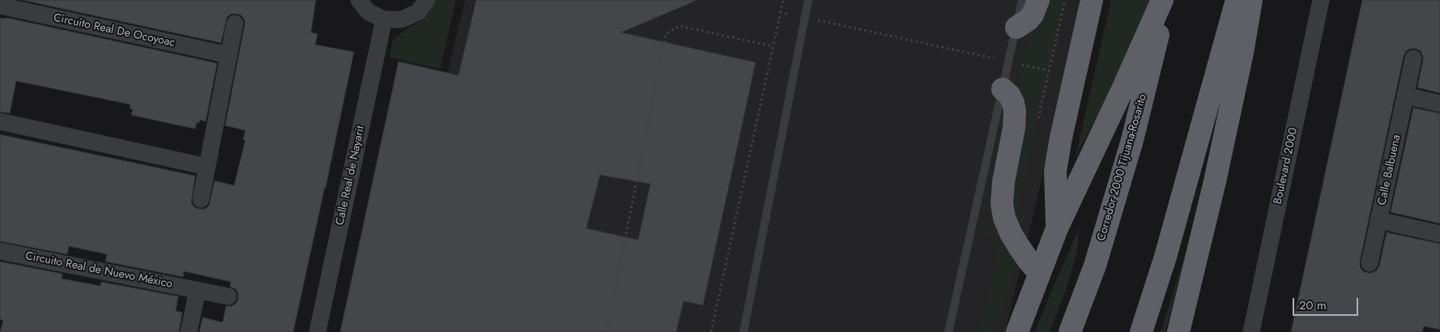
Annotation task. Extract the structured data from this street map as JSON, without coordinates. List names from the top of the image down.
{
  "streets": {
    "highway": ["Corredor 2000 Tijuana-Rosarito"],
    "street": [
      "Circuito Real De Ocoyoac",
      "Boulevard 2000",
      "Calle Balbuena",
      "Calle Real de Nayarit",
      "Circuito Real de Nuevo México"
    ]
  },
  "scale_bar": "20 m"
}
